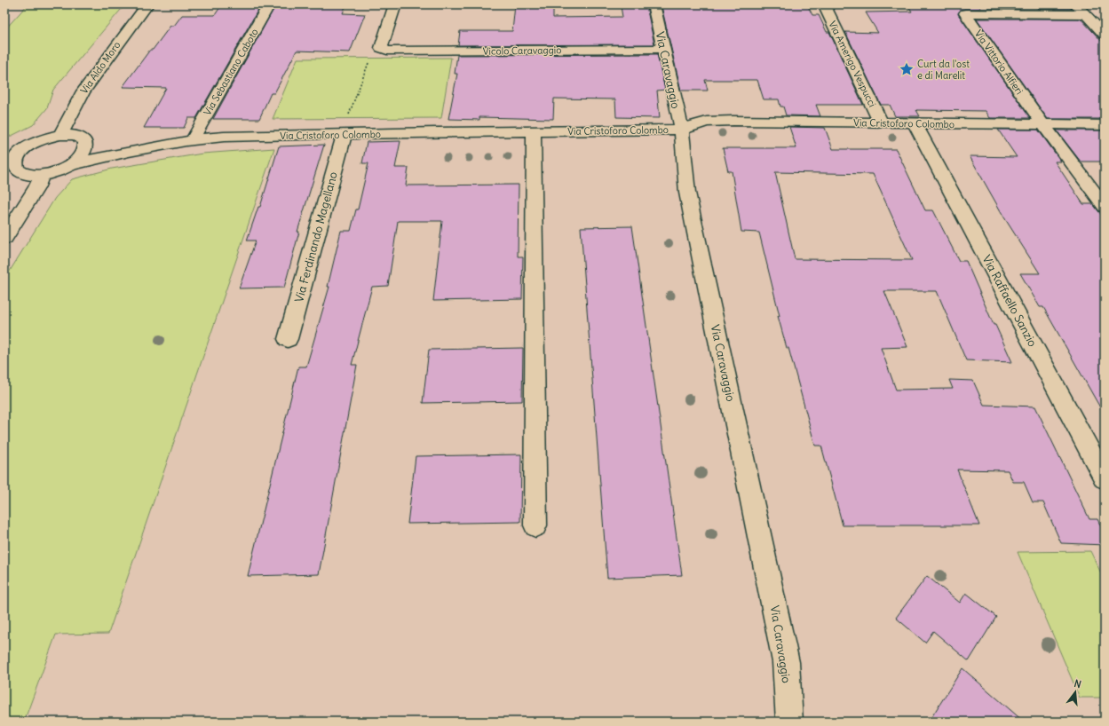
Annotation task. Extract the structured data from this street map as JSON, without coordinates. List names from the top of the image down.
{
  "streets": {
    "street": [
      "Vicolo Caravaggio",
      "Via Vittorio Alfieri",
      "Via Amerigo Vespucci",
      "Via Aldo Moro",
      "Via Caravaggio",
      "Via Sebastiano Caboto",
      "Via Cristoforo Colombo",
      "Via Ferdinando Magellano",
      "Via Raffaello Sanzio"
    ]
  },
  "crossings": [
    ["Vicolo Caravaggio", "Via Caravaggio"],
    ["Via Vittorio Alfieri", "Via Cristoforo Colombo"],
    ["Via Amerigo Vespucci", "Via Cristoforo Colombo"],
    ["Via Caravaggio", "Via Cristoforo Colombo"],
    ["Via Sebastiano Caboto", "Via Cristoforo Colombo"],
    ["Via Cristoforo Colombo", "Via Ferdinando Magellano"],
    ["Via Cristoforo Colombo", "Via Raffaello Sanzio"]
  ],
  "places": {
    "place": ["Curt da l'ost e di Marelit"]
  },
  "north": "top"
}
